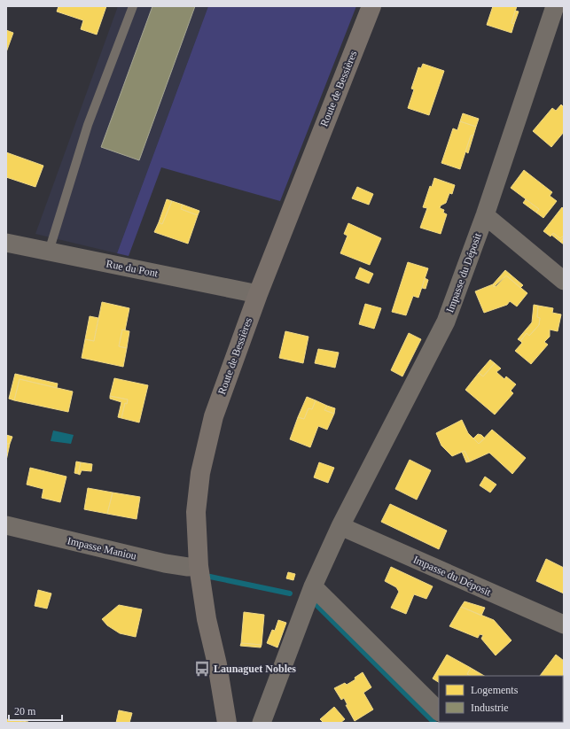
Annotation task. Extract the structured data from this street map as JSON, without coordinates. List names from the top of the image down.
{
  "streets": {
    "main road": ["Route de Bessières"],
    "street": ["Rue du Pont", "Impasse du Déposit", "Impasse Maniou"]
  },
  "crossings": [
    ["Route de Bessières", "Rue du Pont"],
    ["Route de Bessières", "Impasse Maniou"]
  ],
  "places": {
    "bus stop": ["Launaguet Nobles"]
  },
  "legend": ["Logements", "Industrie"],
  "scale_bar": "20 m"
}
